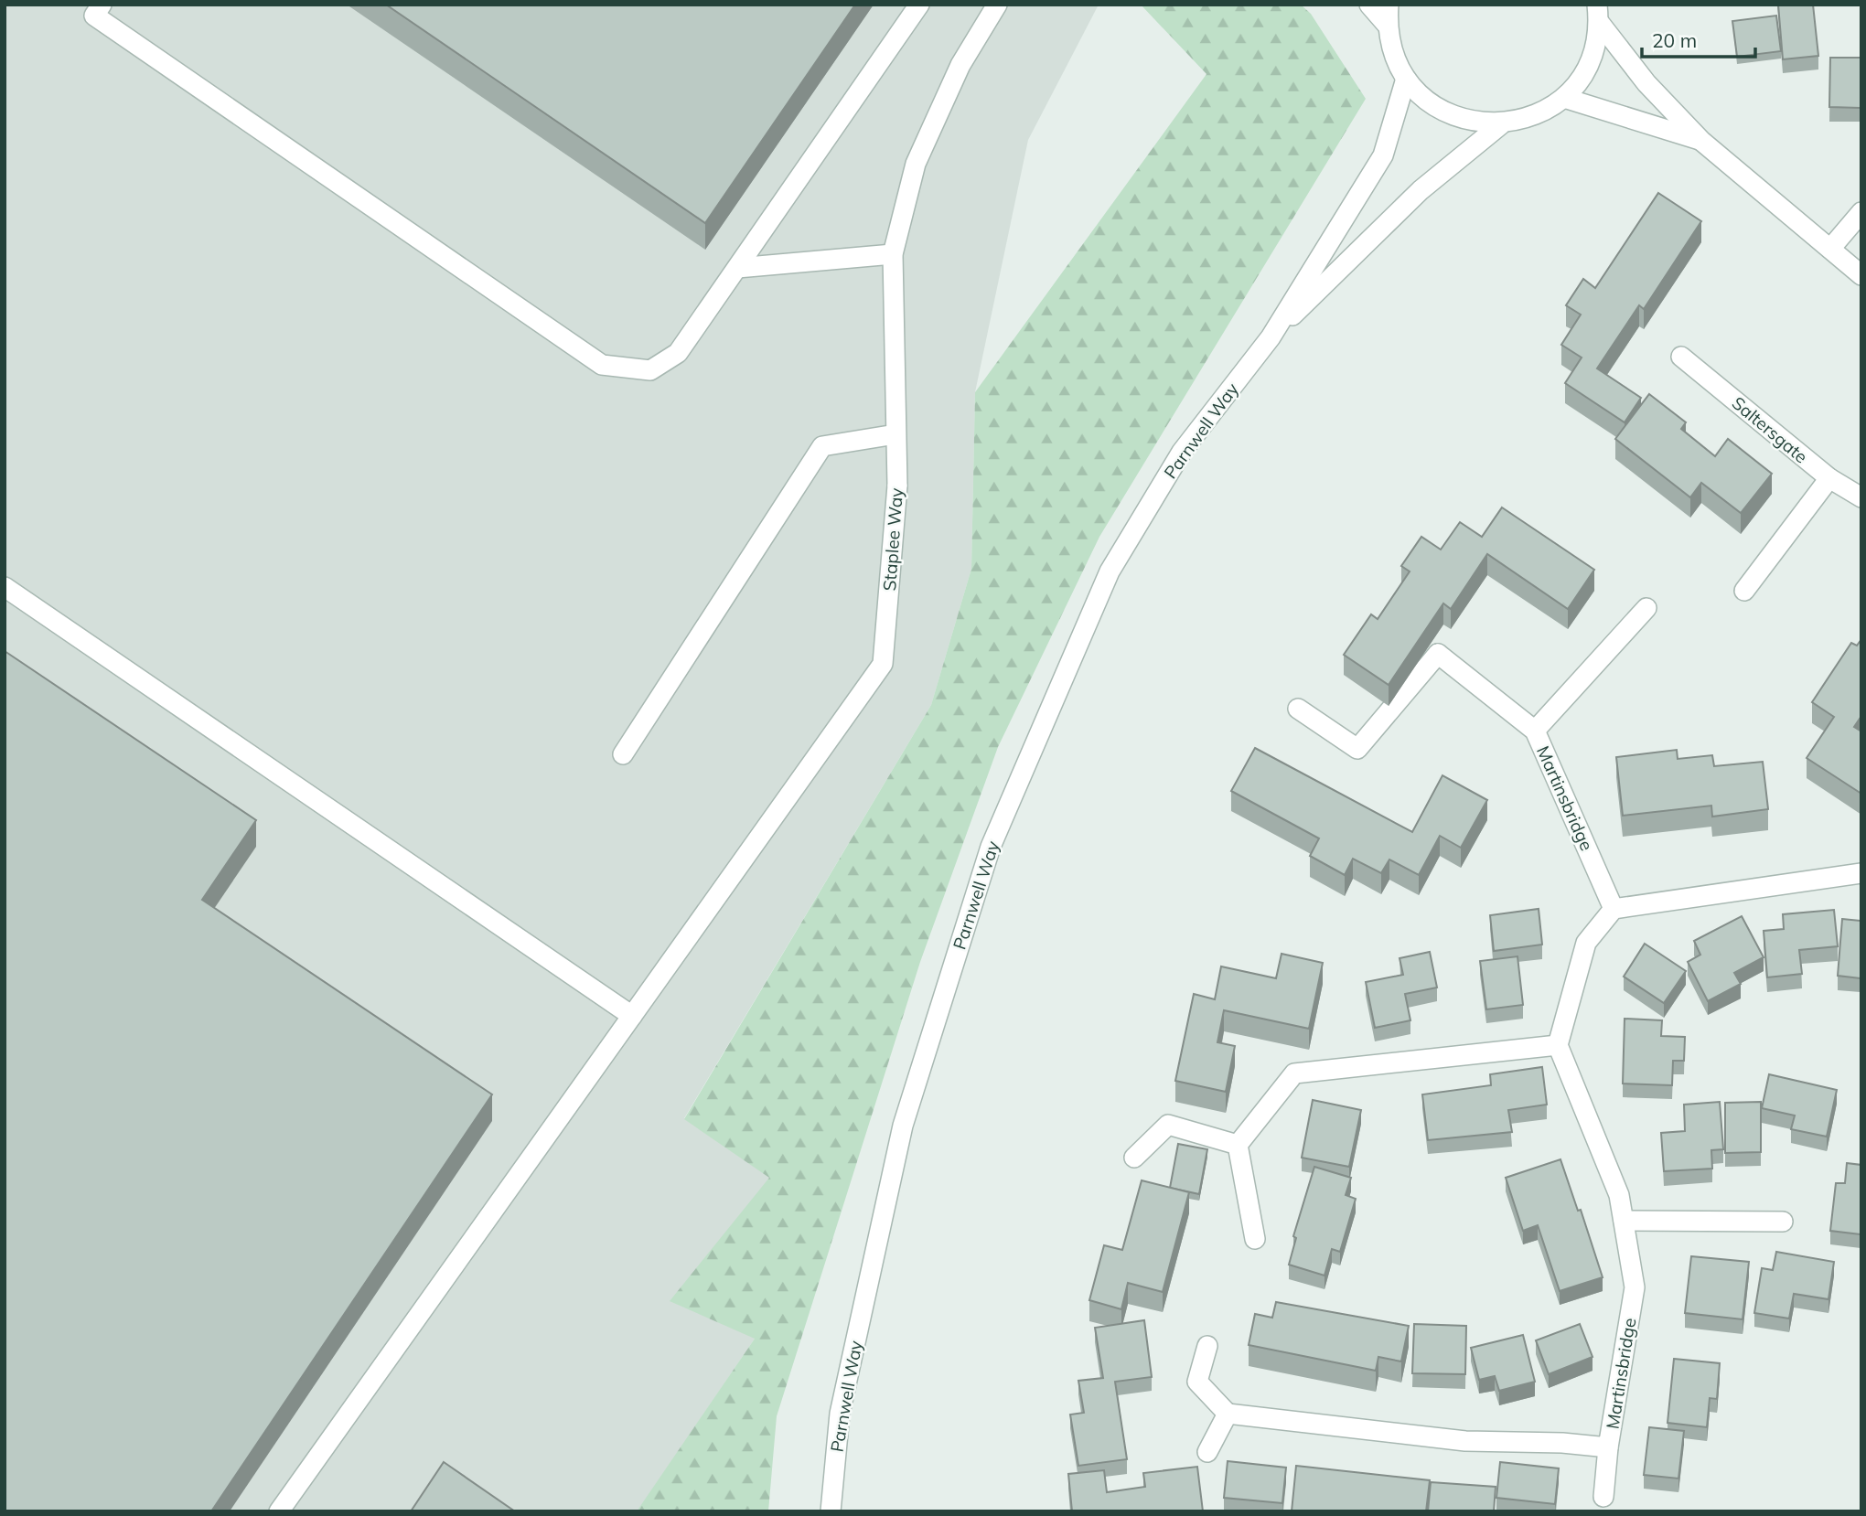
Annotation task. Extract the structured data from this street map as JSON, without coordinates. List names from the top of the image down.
{
  "streets": {
    "street": [
      "Saltersgate",
      "Parnwell Way",
      "Staplee Way",
      "Martinsbridge"
    ]
  },
  "scale_bar": "20 m"
}
